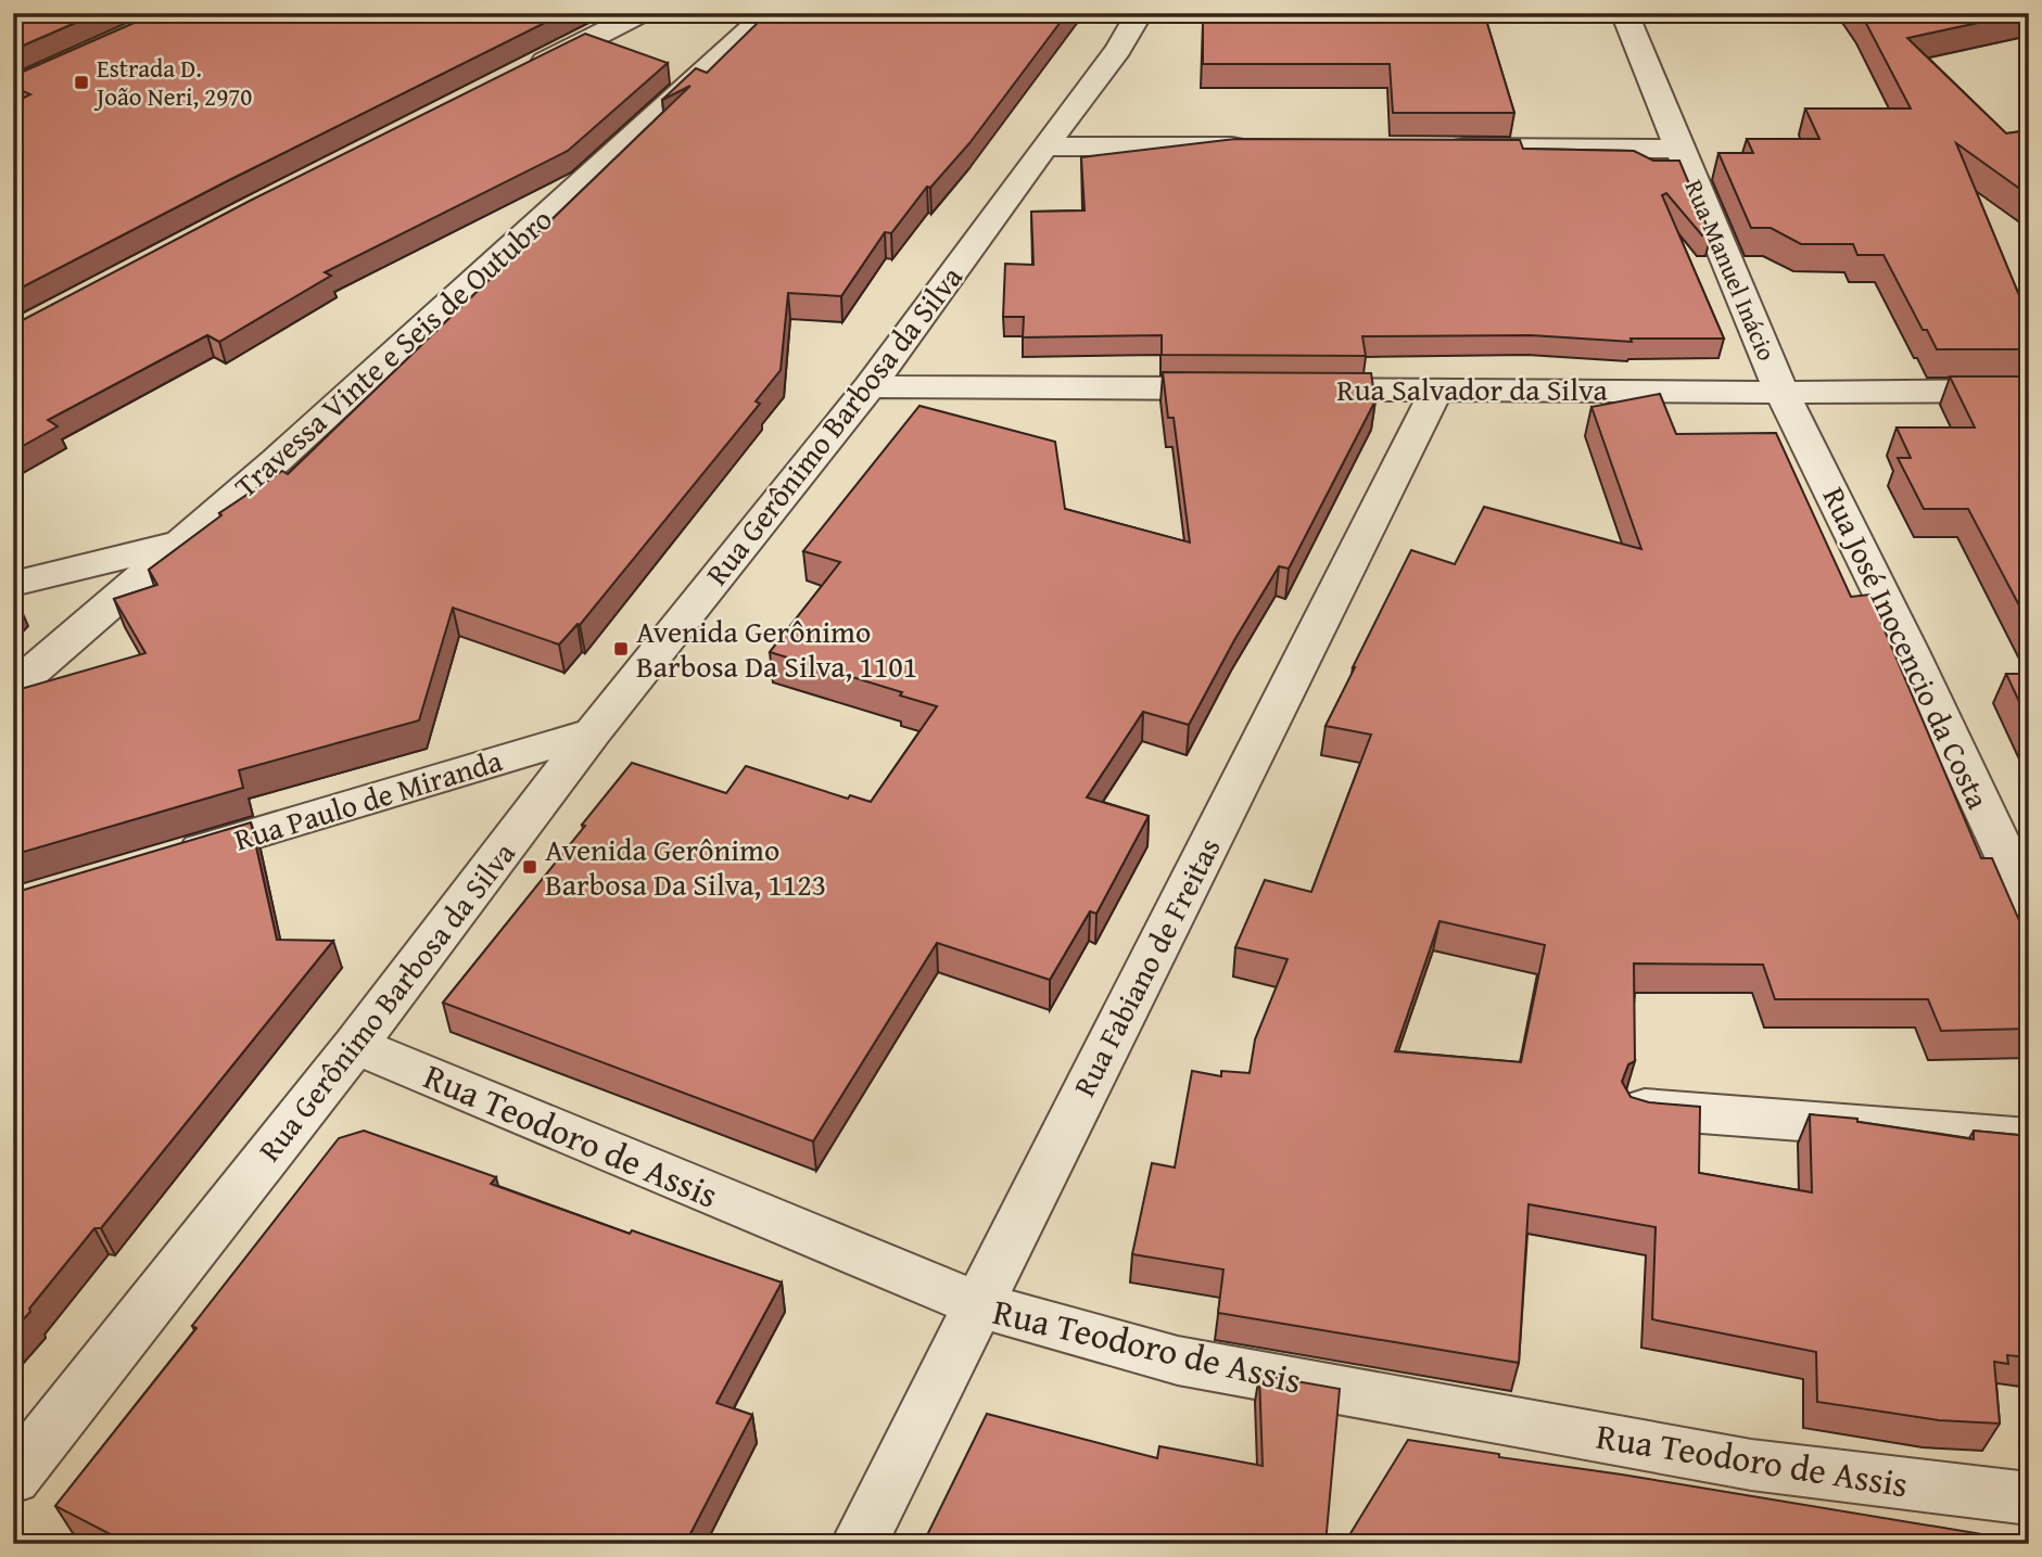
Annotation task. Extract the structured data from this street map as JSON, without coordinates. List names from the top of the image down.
{
  "streets": {
    "street": [
      "Rua Manuel Inácio",
      "Travessa Vinte e Seis de Outubro",
      "Rua Salvador da Silva",
      "Rua Gerônimo Barbosa da Silva",
      "Rua José Inocencio da Costa",
      "Rua Paulo de Miranda",
      "Rua Fabiano de Freitas",
      "Rua Teodoro de Assis"
    ]
  },
  "crossings": [
    ["Rua Manuel Inácio", "Rua Salvador da Silva"],
    ["Rua Manuel Inácio", "Rua José Inocencio da Costa"],
    ["Rua Salvador da Silva", "Rua José Inocencio da Costa"],
    ["Rua Salvador da Silva", "Rua Fabiano de Freitas"],
    ["Rua Gerônimo Barbosa da Silva", "Rua Paulo de Miranda"],
    ["Rua Gerônimo Barbosa da Silva", "Rua Teodoro de Assis"],
    ["Rua Fabiano de Freitas", "Rua Teodoro de Assis"]
  ],
  "places": {
    "transit": ["Estrada D. João Neri, 2970", "Avenida Gerônimo Barbosa Da Silva, 1101", "Avenida Gerônimo Barbosa Da Silva, 1123"]
  }
}
